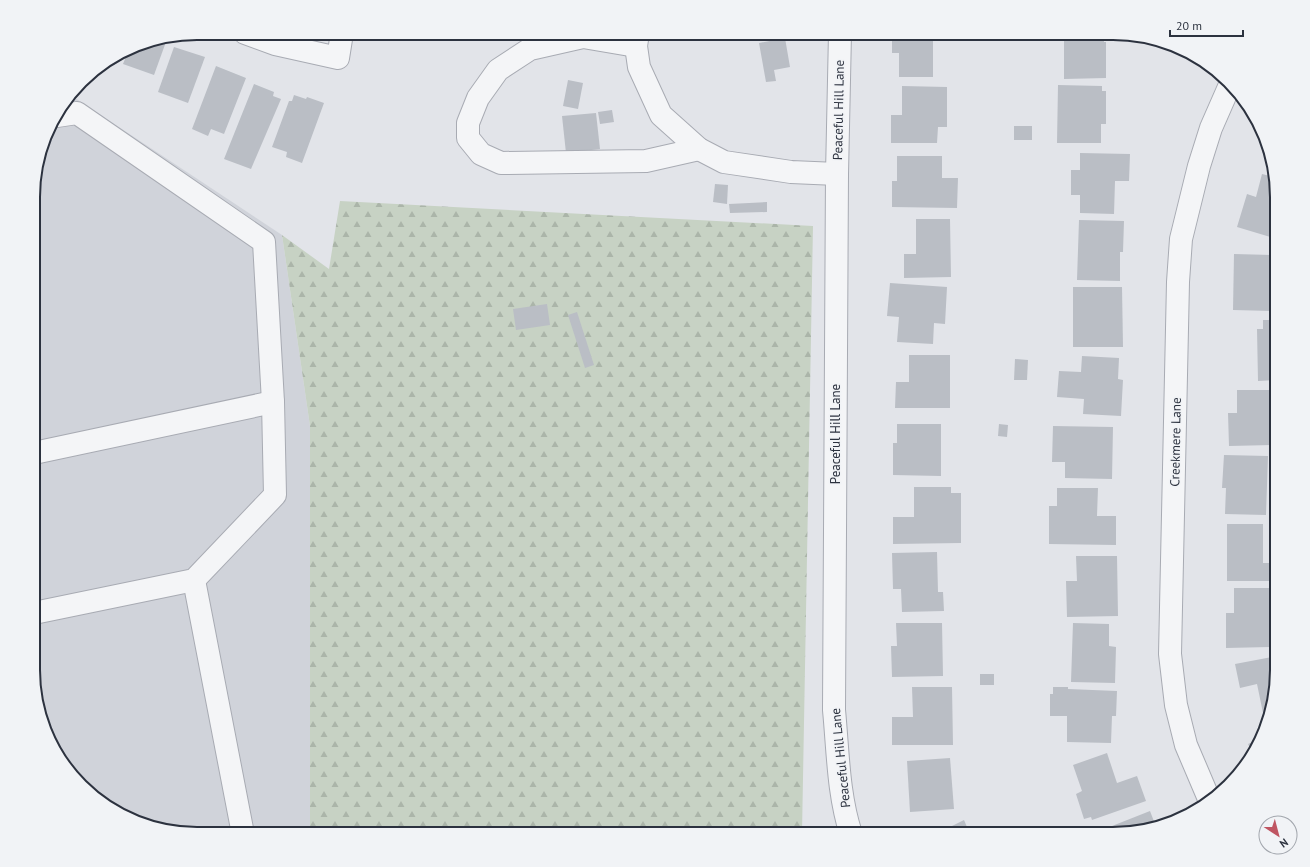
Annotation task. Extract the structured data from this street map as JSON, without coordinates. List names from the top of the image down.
{
  "streets": {
    "street": ["Peaceful Hill Lane", "Creekmere Lane"]
  },
  "scale_bar": "20 m",
  "north": "bottom right"
}
